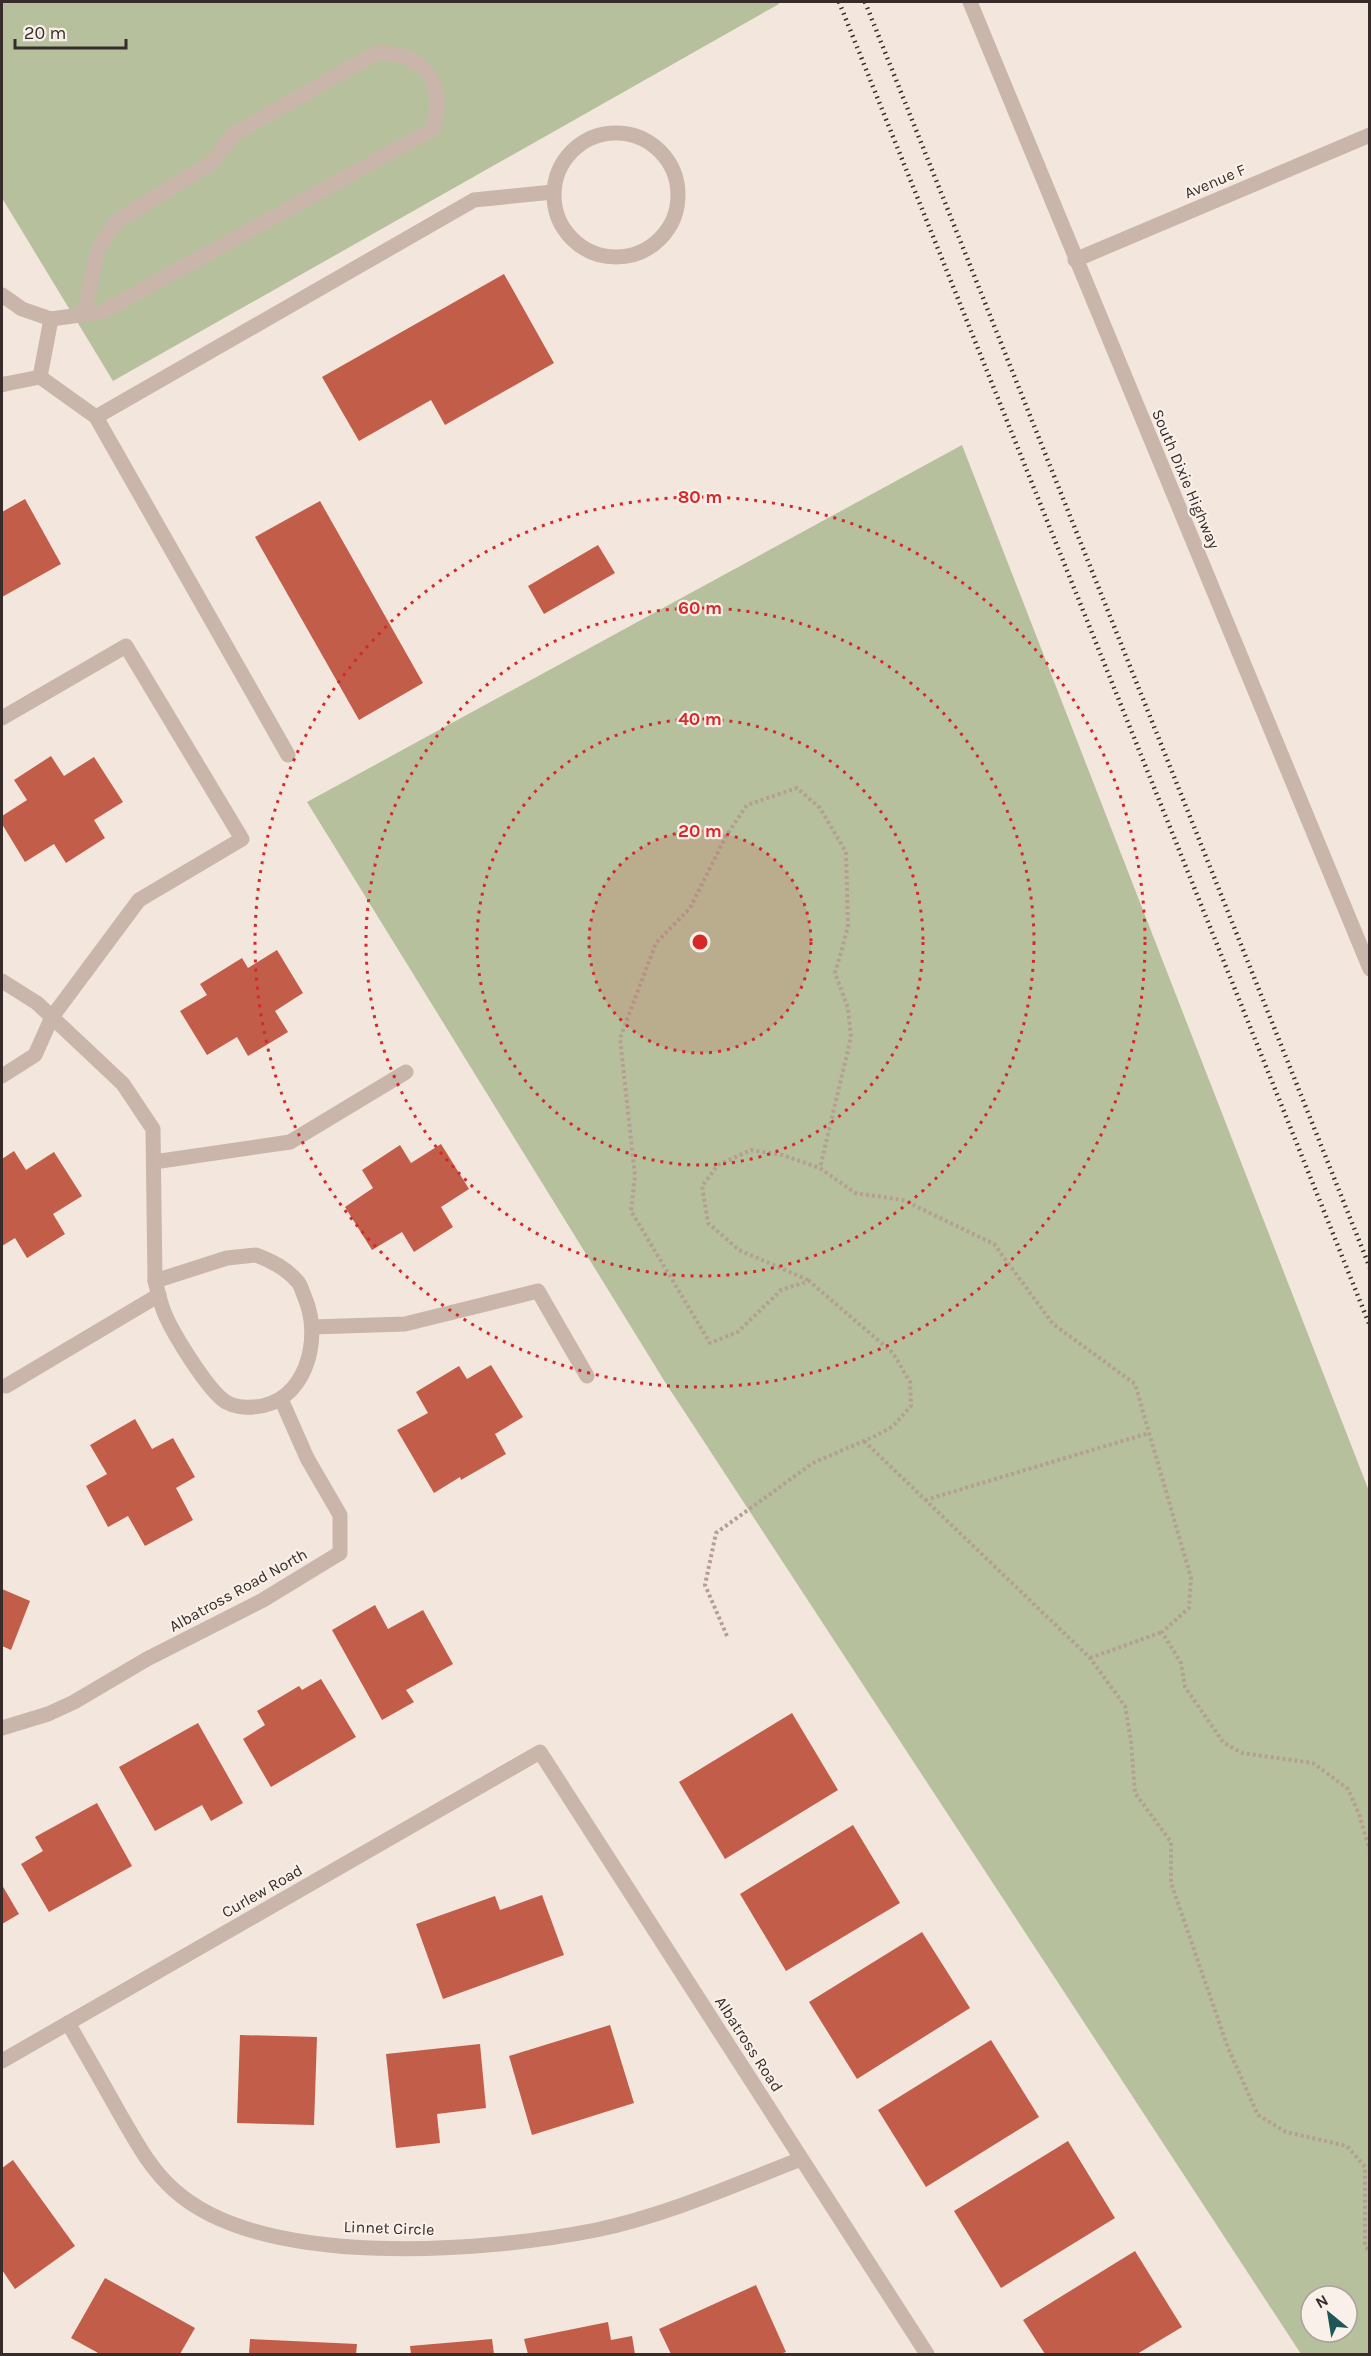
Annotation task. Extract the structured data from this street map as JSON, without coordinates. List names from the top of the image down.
{
  "streets": {
    "street": [
      "Avenue F",
      "South Dixie Highway",
      "Albatross Road North",
      "Curlew Road",
      "Albatross Road",
      "Linnet Circle"
    ]
  },
  "crossings": [
    ["Avenue F", "South Dixie Highway"],
    ["Curlew Road", "Albatross Road"],
    ["Curlew Road", "Linnet Circle"],
    ["Albatross Road", "Linnet Circle"]
  ],
  "scale_bar": "20 m",
  "north": "top left",
  "rings": [
    "80 m",
    "60 m",
    "40 m",
    "20 m"
  ]
}
